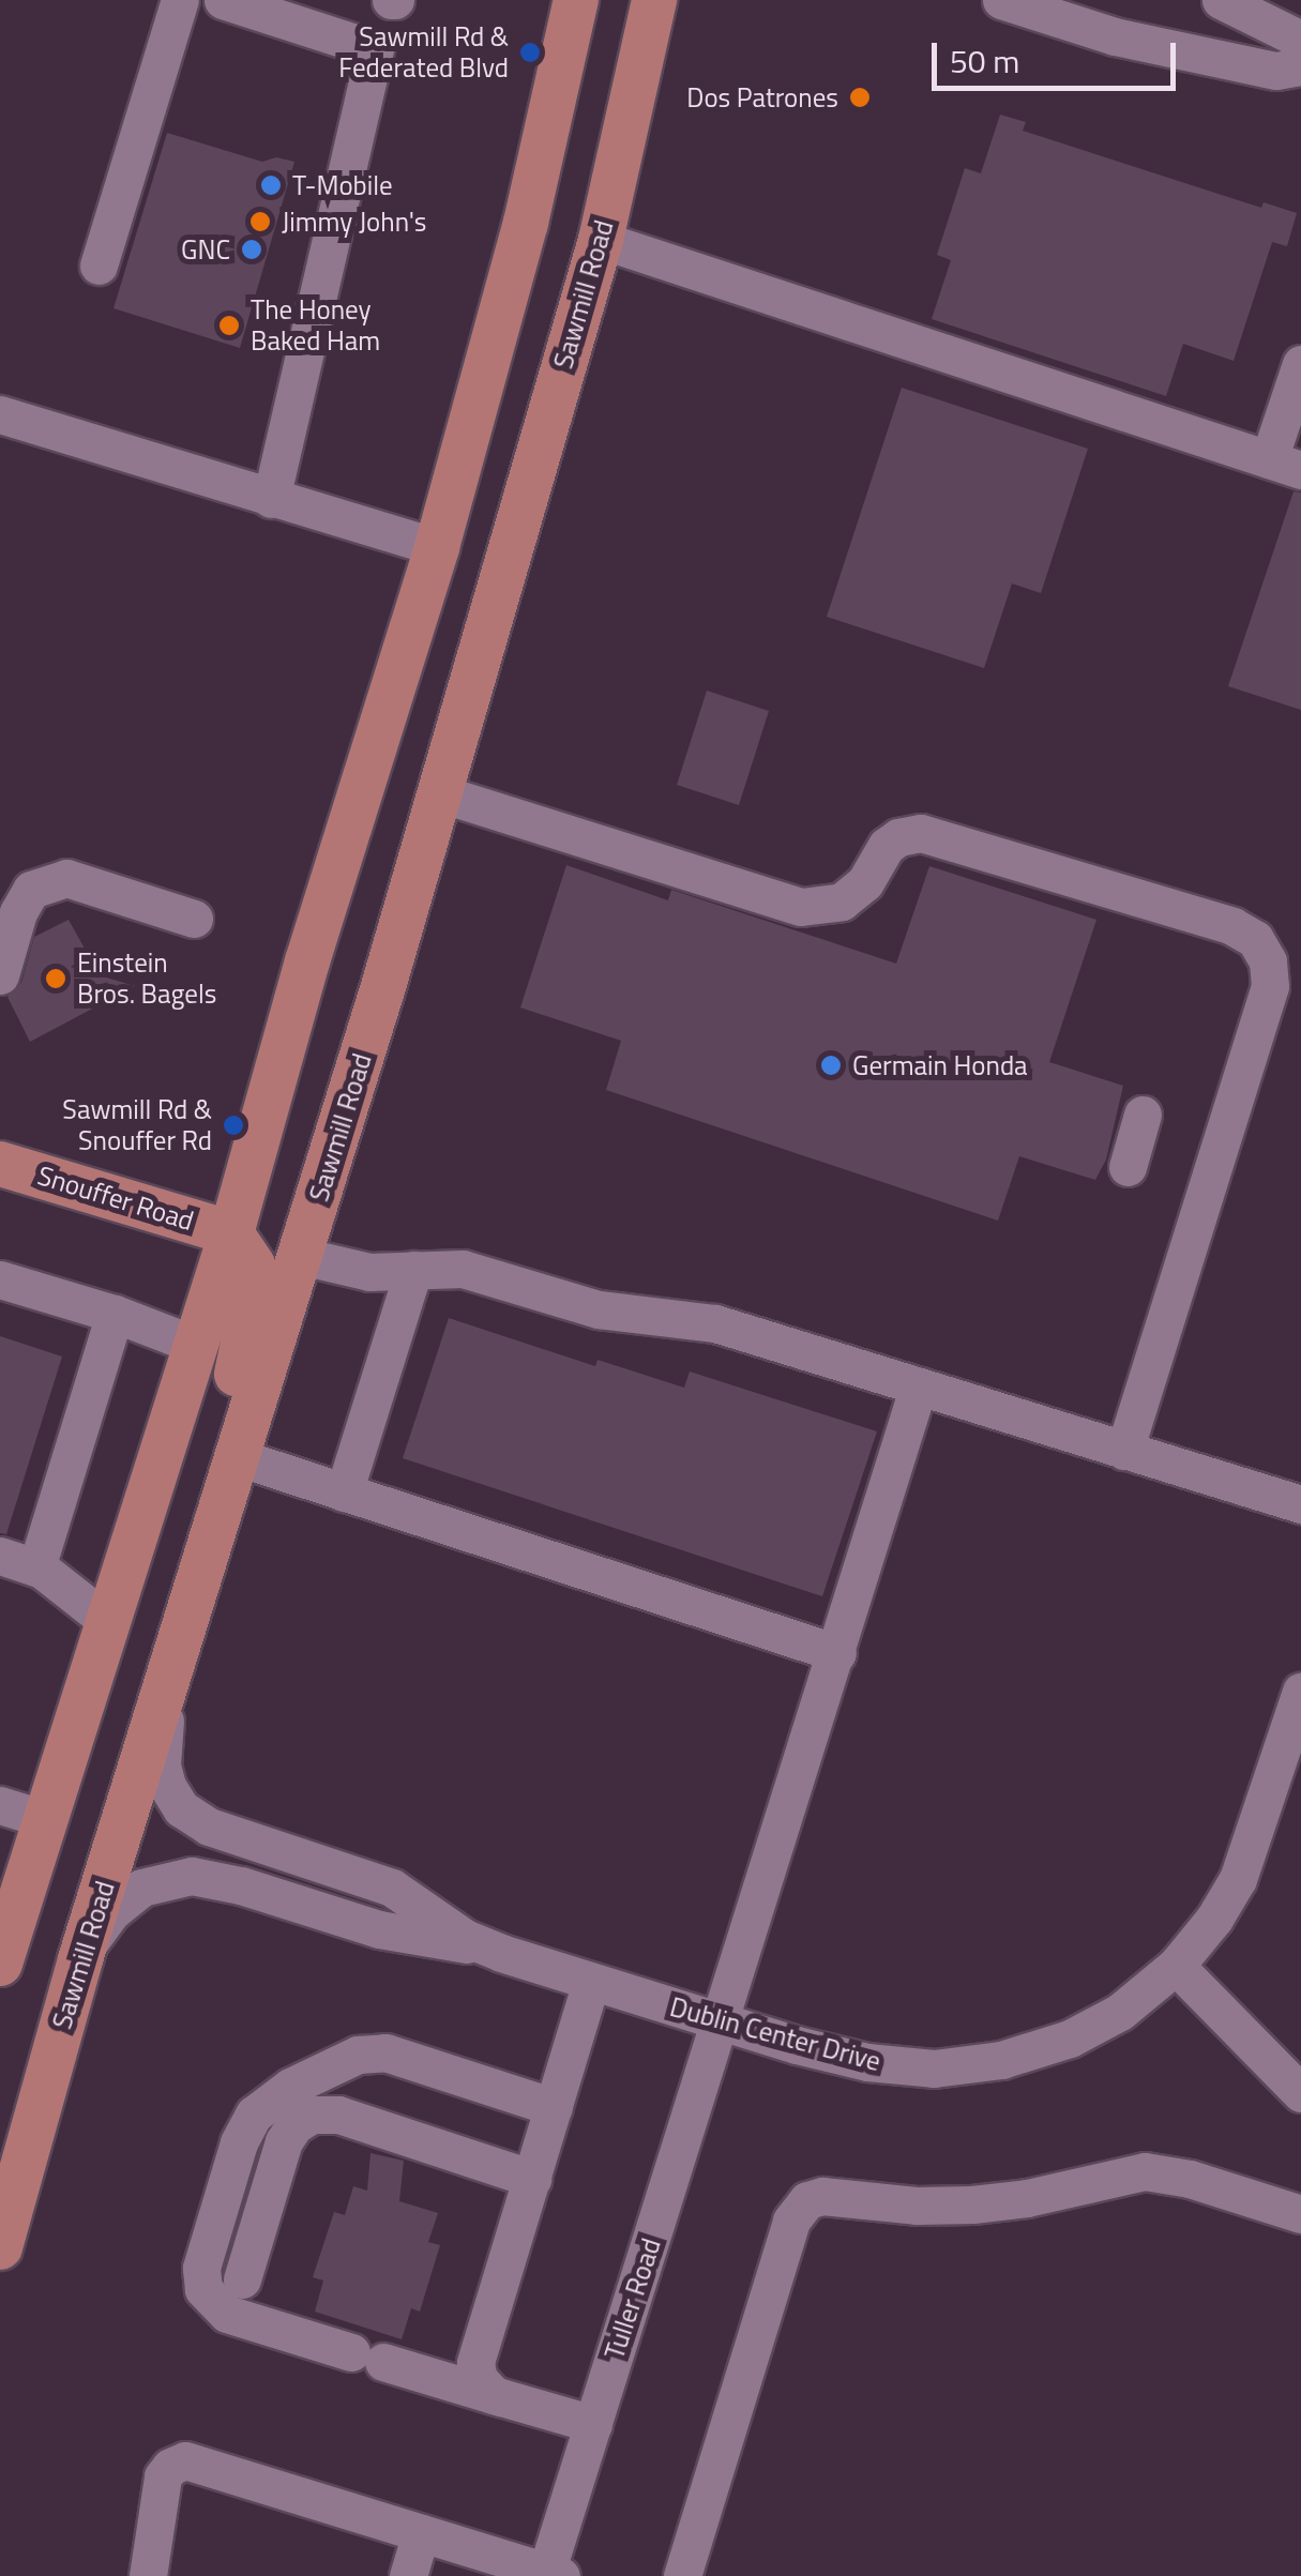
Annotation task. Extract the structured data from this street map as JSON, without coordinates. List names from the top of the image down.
{
  "streets": {
    "main road": ["Sawmill Road", "Snouffer Road"],
    "street": ["Dublin Center Drive", "Tuller Road"]
  },
  "crossings": [
    ["Sawmill Road", "Dublin Center Drive"],
    ["Dublin Center Drive", "Tuller Road"]
  ],
  "places": [
    "Sawmill Rd & Federated Blvd",
    "Dos Patrones",
    "T-Mobile",
    "Jimmy John's",
    "GNC",
    "The Honey Baked Ham",
    "Einstein Bros. Bagels",
    "Germain Honda",
    "Sawmill Rd & Snouffer Rd"
  ],
  "scale_bar": "50 m"
}
